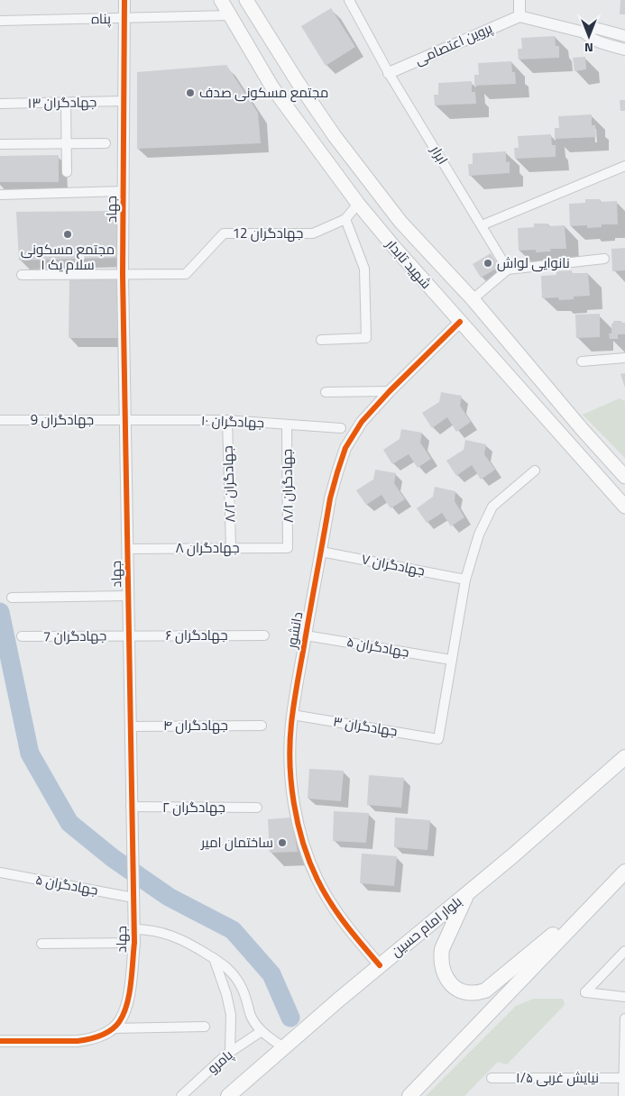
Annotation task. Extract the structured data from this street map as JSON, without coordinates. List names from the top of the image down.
{
  "streets": {
    "main road": ["شهید تابدار", "بلوار امام حسین"],
    "street": [
      "پناه",
      "پروین اعتصامی",
      "جهادگران ۱۳",
      "ابرار",
      "جهاد",
      "جهادگران 12",
      "جهادگران 9",
      "جهادگران ۱۰",
      "جهادگران ۸/۲",
      "جهادگران ۸/۱",
      "جهادگران ۸",
      "جهادگران ۷",
      "دانشور",
      "جهادگران ۶",
      "جهادگران 7",
      "جهادگران ۵",
      "جهادگران ۴",
      "جهادگران ۳",
      "جهادگران ۲",
      "پامرو",
      "نیایش غربی ۱/۵"
    ]
  },
  "crossings": [
    ["پناه", "جهاد"],
    ["پناه", "شهید تابدار"],
    ["پروین اعتصامی", "ابرار"],
    ["جهادگران ۱۳", "جهاد"],
    ["جهاد", "جهادگران 12"],
    ["جهاد", "جهادگران 9"],
    ["جهاد", "جهادگران ۱۰"],
    ["جهاد", "جهادگران ۸"],
    ["جهاد", "جهادگران ۶"],
    ["جهاد", "جهادگران 7"],
    ["جهاد", "جهادگران ۵"],
    ["جهاد", "جهادگران ۴"],
    ["جهاد", "جهادگران ۲"],
    ["شهید تابدار", "دانشور"],
    ["جهادگران 9", "جهادگران ۱۰"],
    ["جهادگران ۱۰", "جهادگران ۸/۲"],
    ["جهادگران ۱۰", "جهادگران ۸/۱"],
    ["جهادگران ۸/۲", "جهادگران ۸"],
    ["جهادگران ۸/۱", "جهادگران ۸"],
    ["جهادگران ۷", "دانشور"],
    ["دانشور", "جهادگران ۵"],
    ["دانشور", "جهادگران ۳"],
    ["دانشور", "بلوار امام حسین"],
    ["جهادگران ۶", "جهادگران 7"],
    ["جهادگران ۵", "جهادگران ۳"]
  ],
  "places": [
    "مجتمع مسکونی صدف",
    "مجتمع مسکونی سلام یک ۱",
    "نانوایی لواش",
    "ساختمان امیر"
  ],
  "north": "bottom"
}
